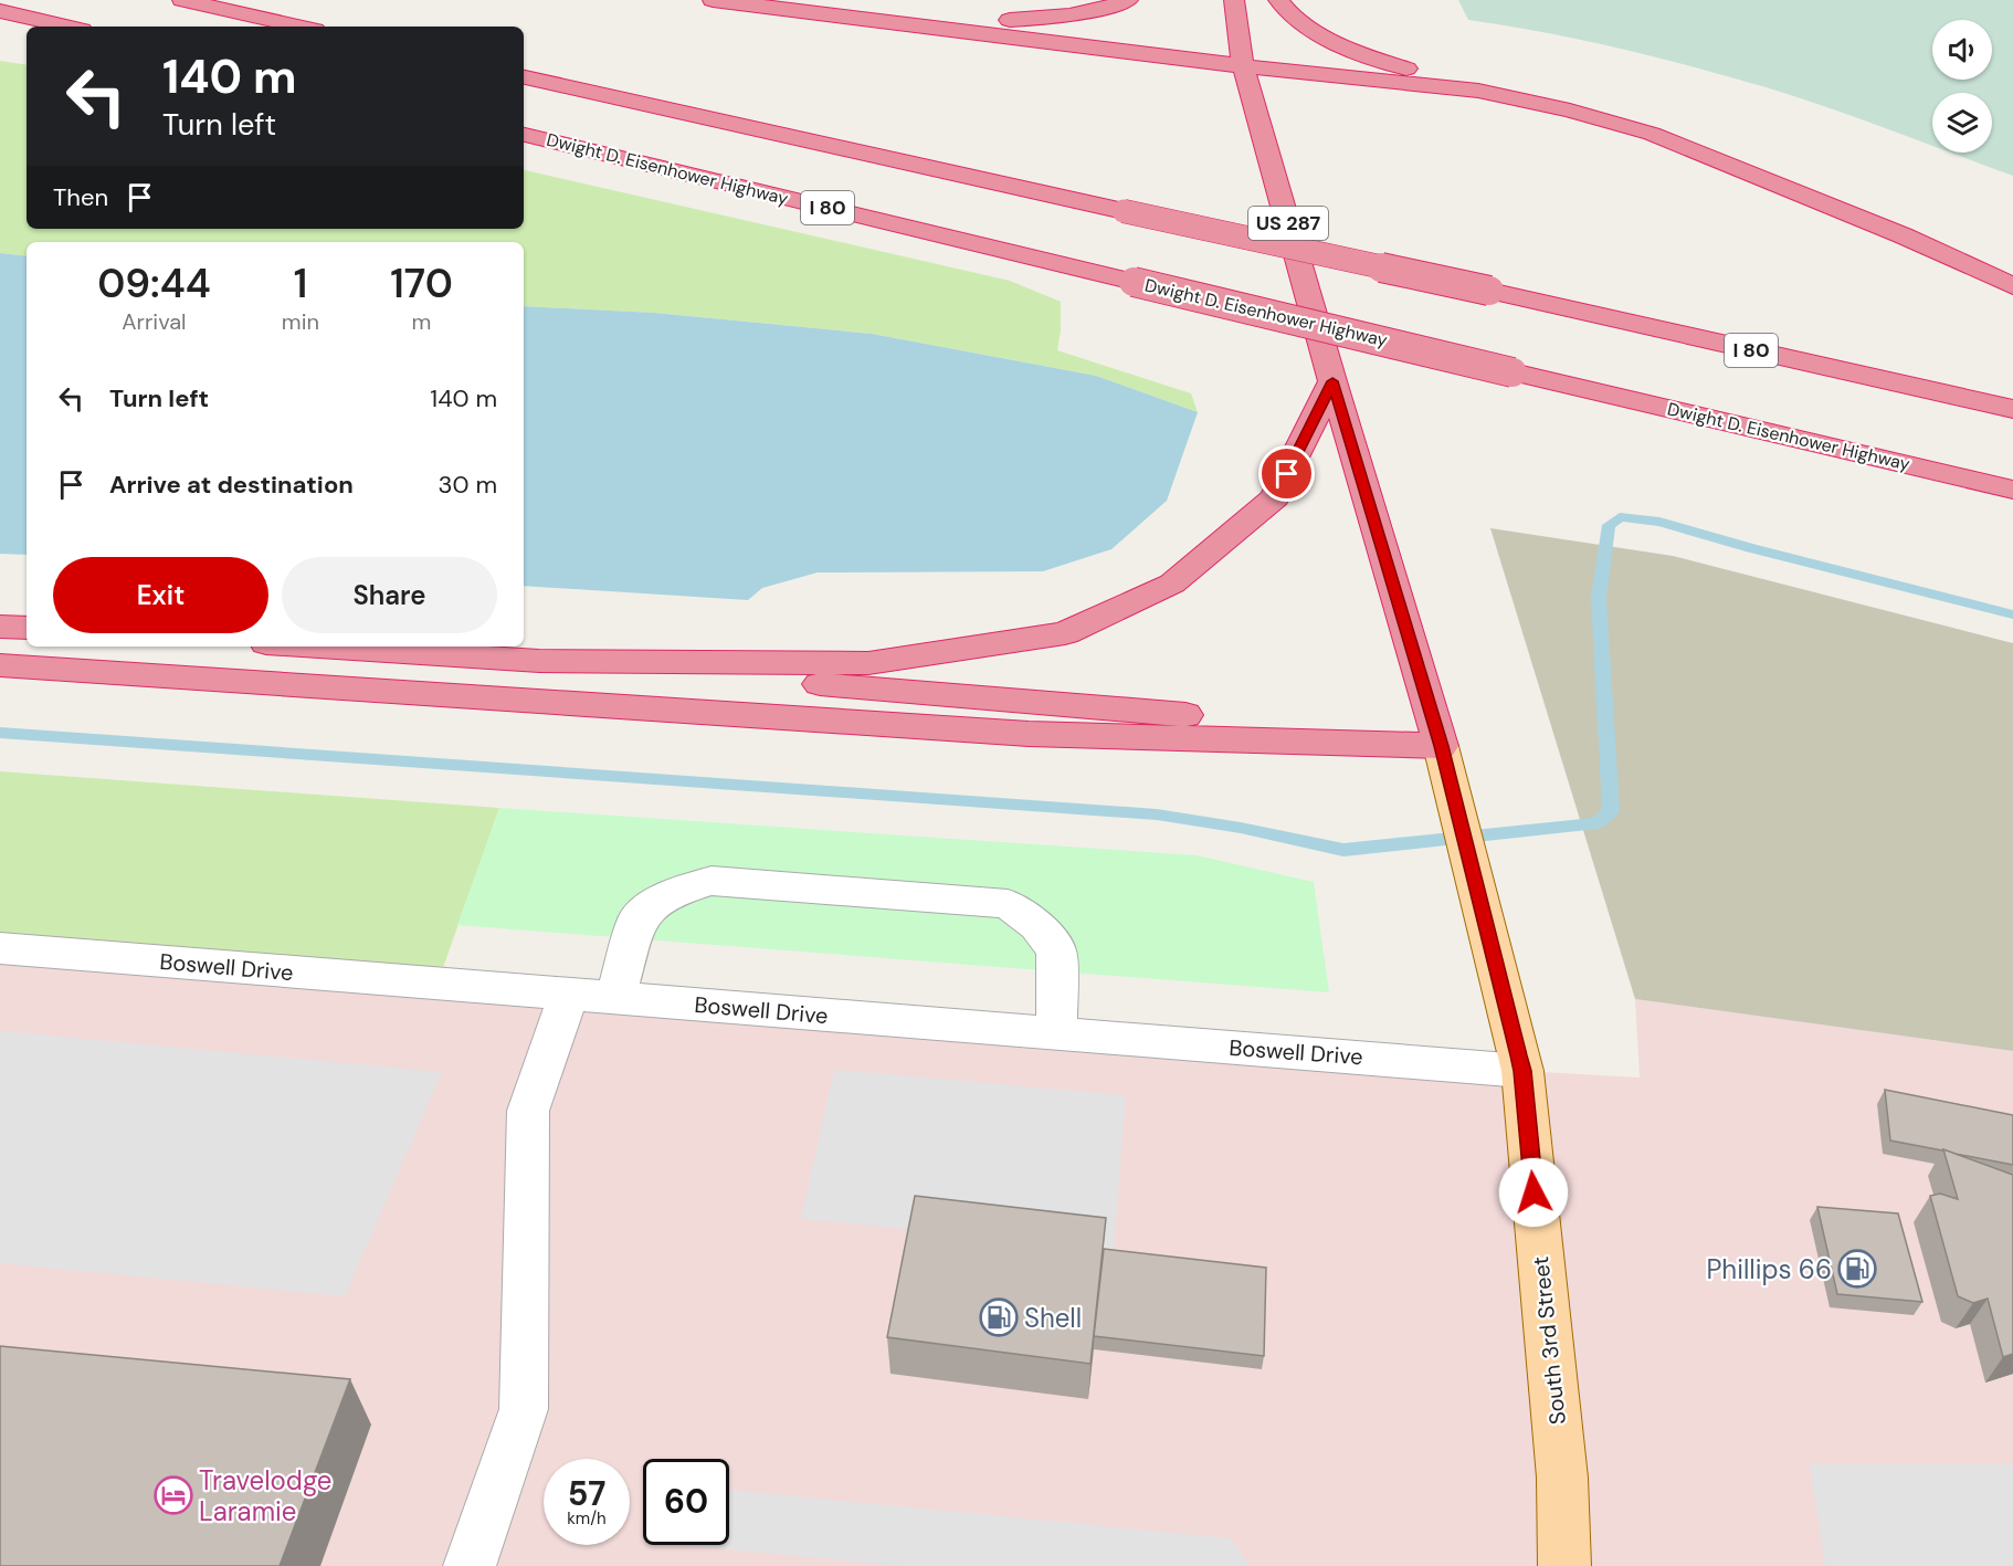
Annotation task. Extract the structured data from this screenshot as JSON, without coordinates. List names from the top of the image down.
{
  "streets": {
    "highway": [
      "Dwight D. Eisenhower Highway",
      "I 80",
      "US 287",
      "South 3rd Street"
    ],
    "street": ["Boswell Drive"]
  },
  "crossings": [
    ["Boswell Drive", "South 3rd Street"]
  ],
  "places": {
    "fuel station": ["Phillips 66", "Shell"],
    "hotel": ["Travelodge Laramie"]
  },
  "page": {
    "turn": ["140 m", "Turn left"],
    "then": "Then",
    "eta": [
      "09:44",
      "Arrival",
      "1",
      "min",
      "170",
      "m"
    ],
    "list": [
      {
        "name": "Turn left",
        "value": "140 m"
      },
      {
        "name": "Arrive at destination",
        "value": "30 m"
      }
    ],
    "buttons": ["Exit", "Share"],
    "speed": "57 km/h",
    "limit": "60"
  }
}
